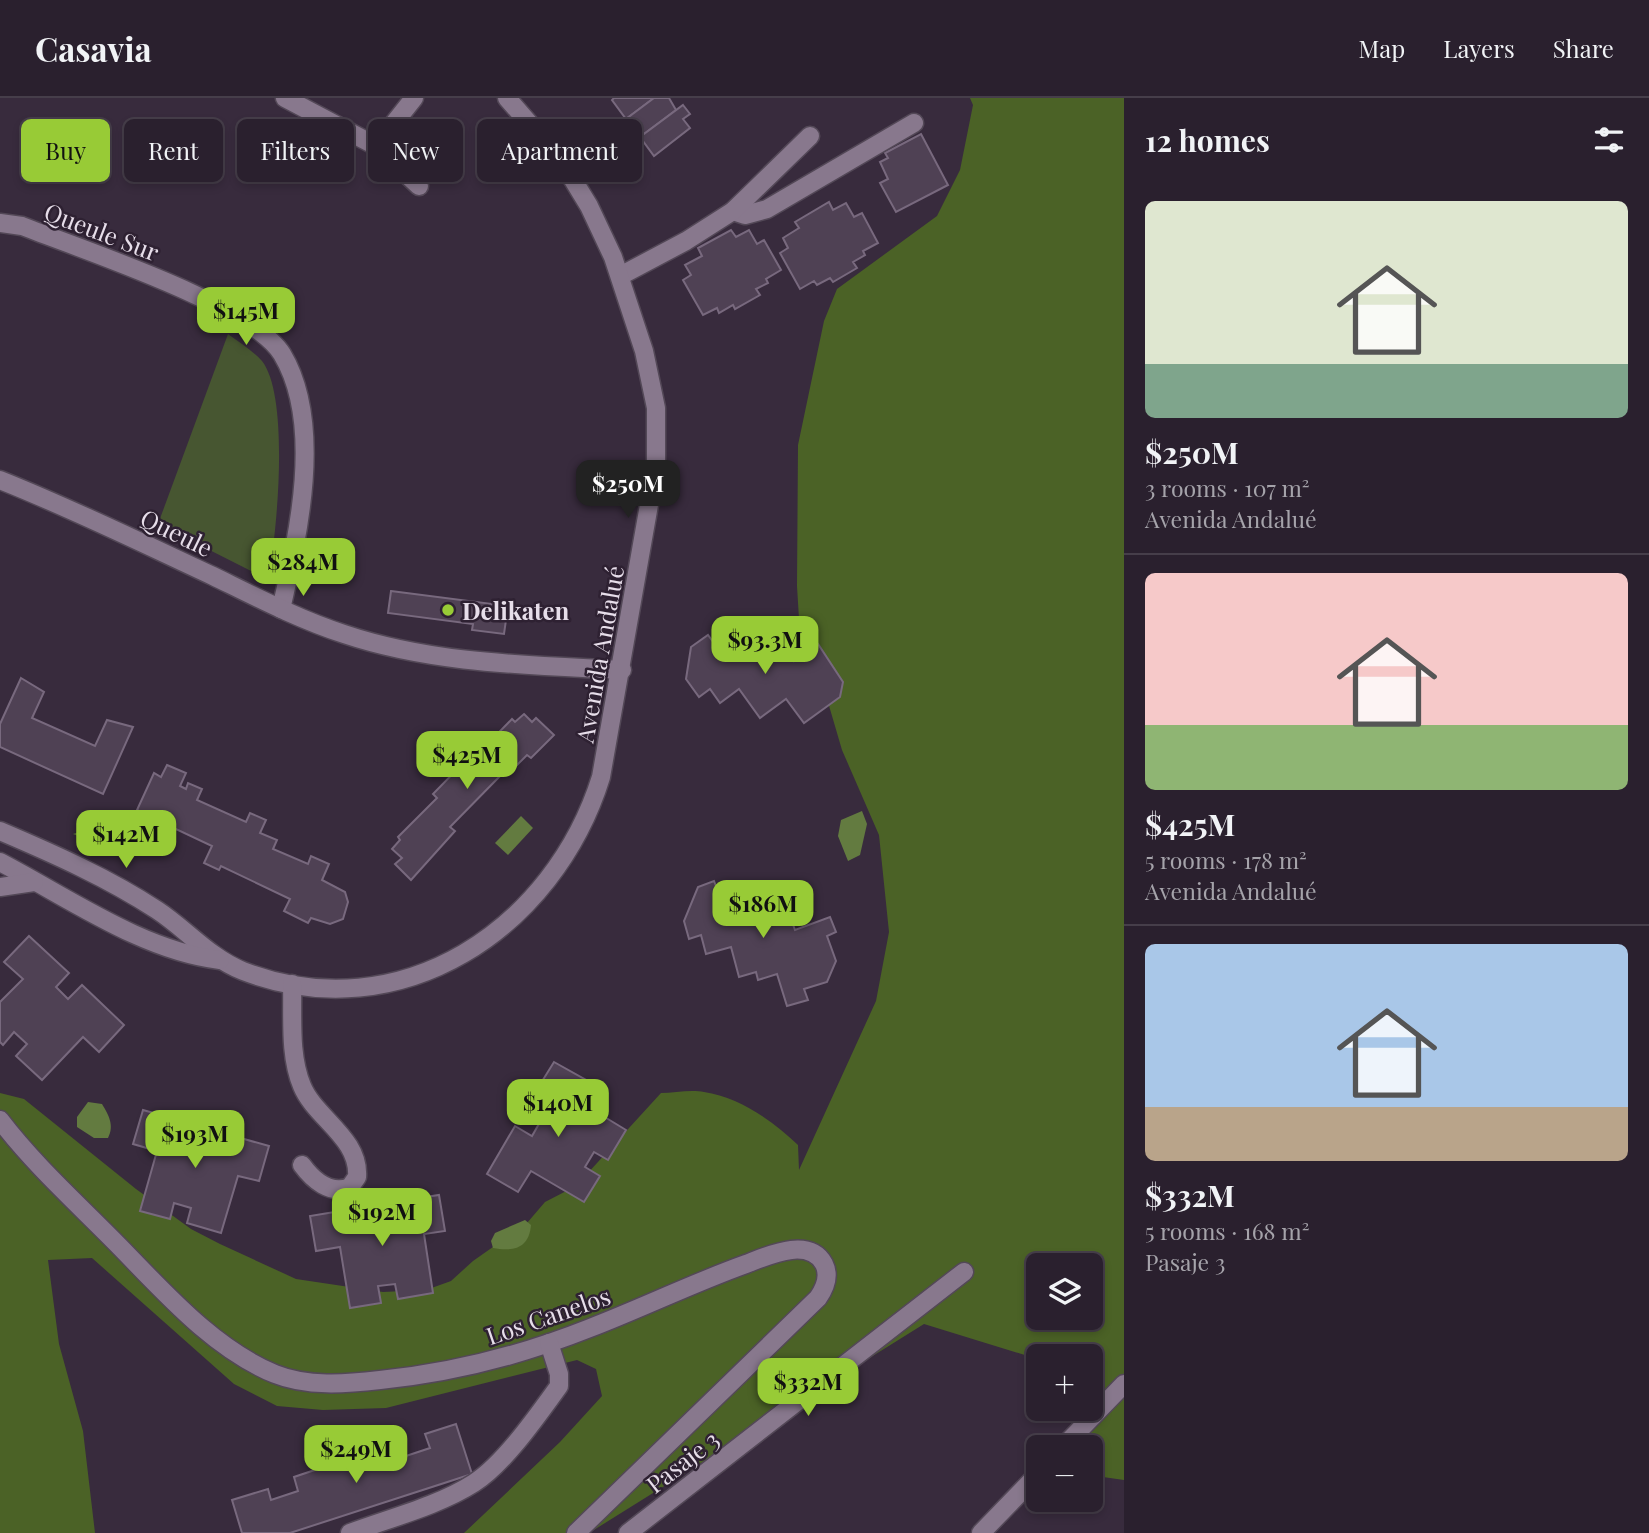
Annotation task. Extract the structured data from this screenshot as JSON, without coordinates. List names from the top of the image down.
{
  "streets": {
    "street": [
      "Queule Sur",
      "Queule",
      "Avenida Andalué",
      "Los Canelos",
      "Pasaje 3"
    ]
  },
  "crossings": [
    ["Queule Sur", "Queule"],
    ["Queule", "Avenida Andalué"]
  ],
  "places": ["Delikaten"],
  "page": {
    "header": "Casavia",
    "nav": ["Map", "Layers", "Share"],
    "heading": "12 homes",
    "chip": [
      "Buy",
      "Rent",
      "Filters",
      "New",
      "Apartment"
    ],
    "list": [
      {
        "name": "$250M",
        "note": "3 rooms · 107 m² · Avenida Andalué"
      },
      {
        "name": "$425M",
        "note": "5 rooms · 178 m² · Avenida Andalué"
      },
      {
        "name": "$332M",
        "note": "5 rooms · 168 m² · Pasaje 3"
      }
    ],
    "price": [
      "$145M",
      "$250M",
      "$284M",
      "$93.3M",
      "$425M",
      "$142M",
      "$186M",
      "$140M",
      "$193M",
      "$192M",
      "$332M",
      "$249M"
    ],
    "map_buttons": ["+", "−"]
  }
}
